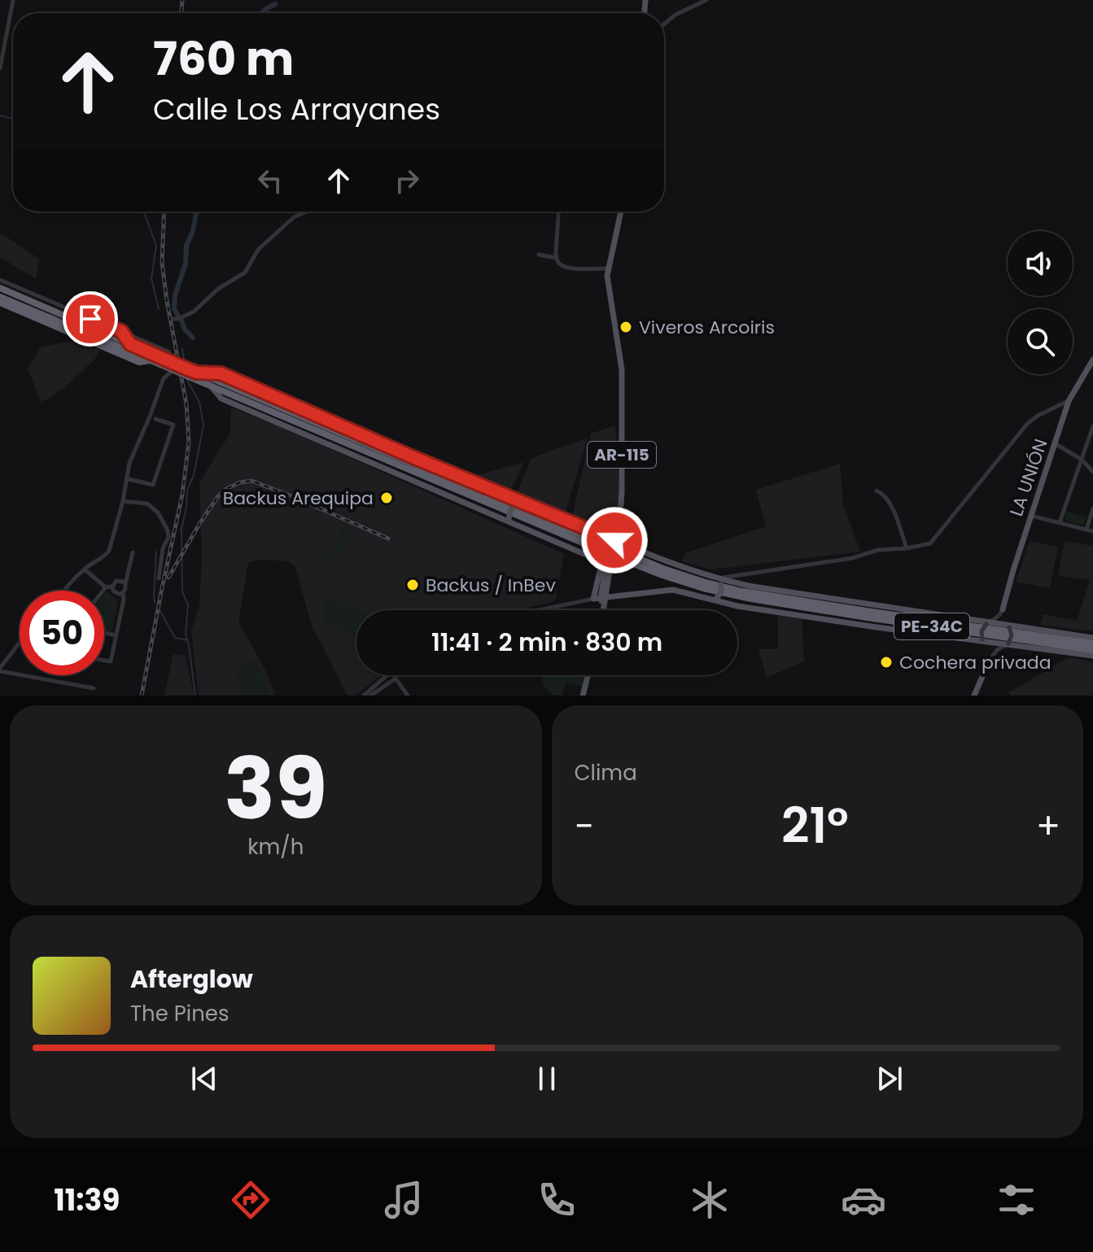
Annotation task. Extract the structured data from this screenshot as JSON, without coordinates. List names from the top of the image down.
{
  "streets": {
    "highway": ["PE-34C"],
    "main road": ["AR-115", "LA UNIÓN"]
  },
  "places": [
    "Viveros Arcoiris",
    "Backus Arequipa",
    "Backus / InBev",
    "Cochera privada"
  ],
  "page": {
    "turn": ["760 m", "Calle Los Arrayanes"],
    "limit": "50",
    "trip": "11:41 · 2 min · 830 m",
    "tile": [
      ["39", "km/h"],
      "Clima"
    ],
    "heat": ["−", "21°", "+"],
    "song": ["Afterglow", "The Pines"],
    "tabs": "11:39"
  }
}
